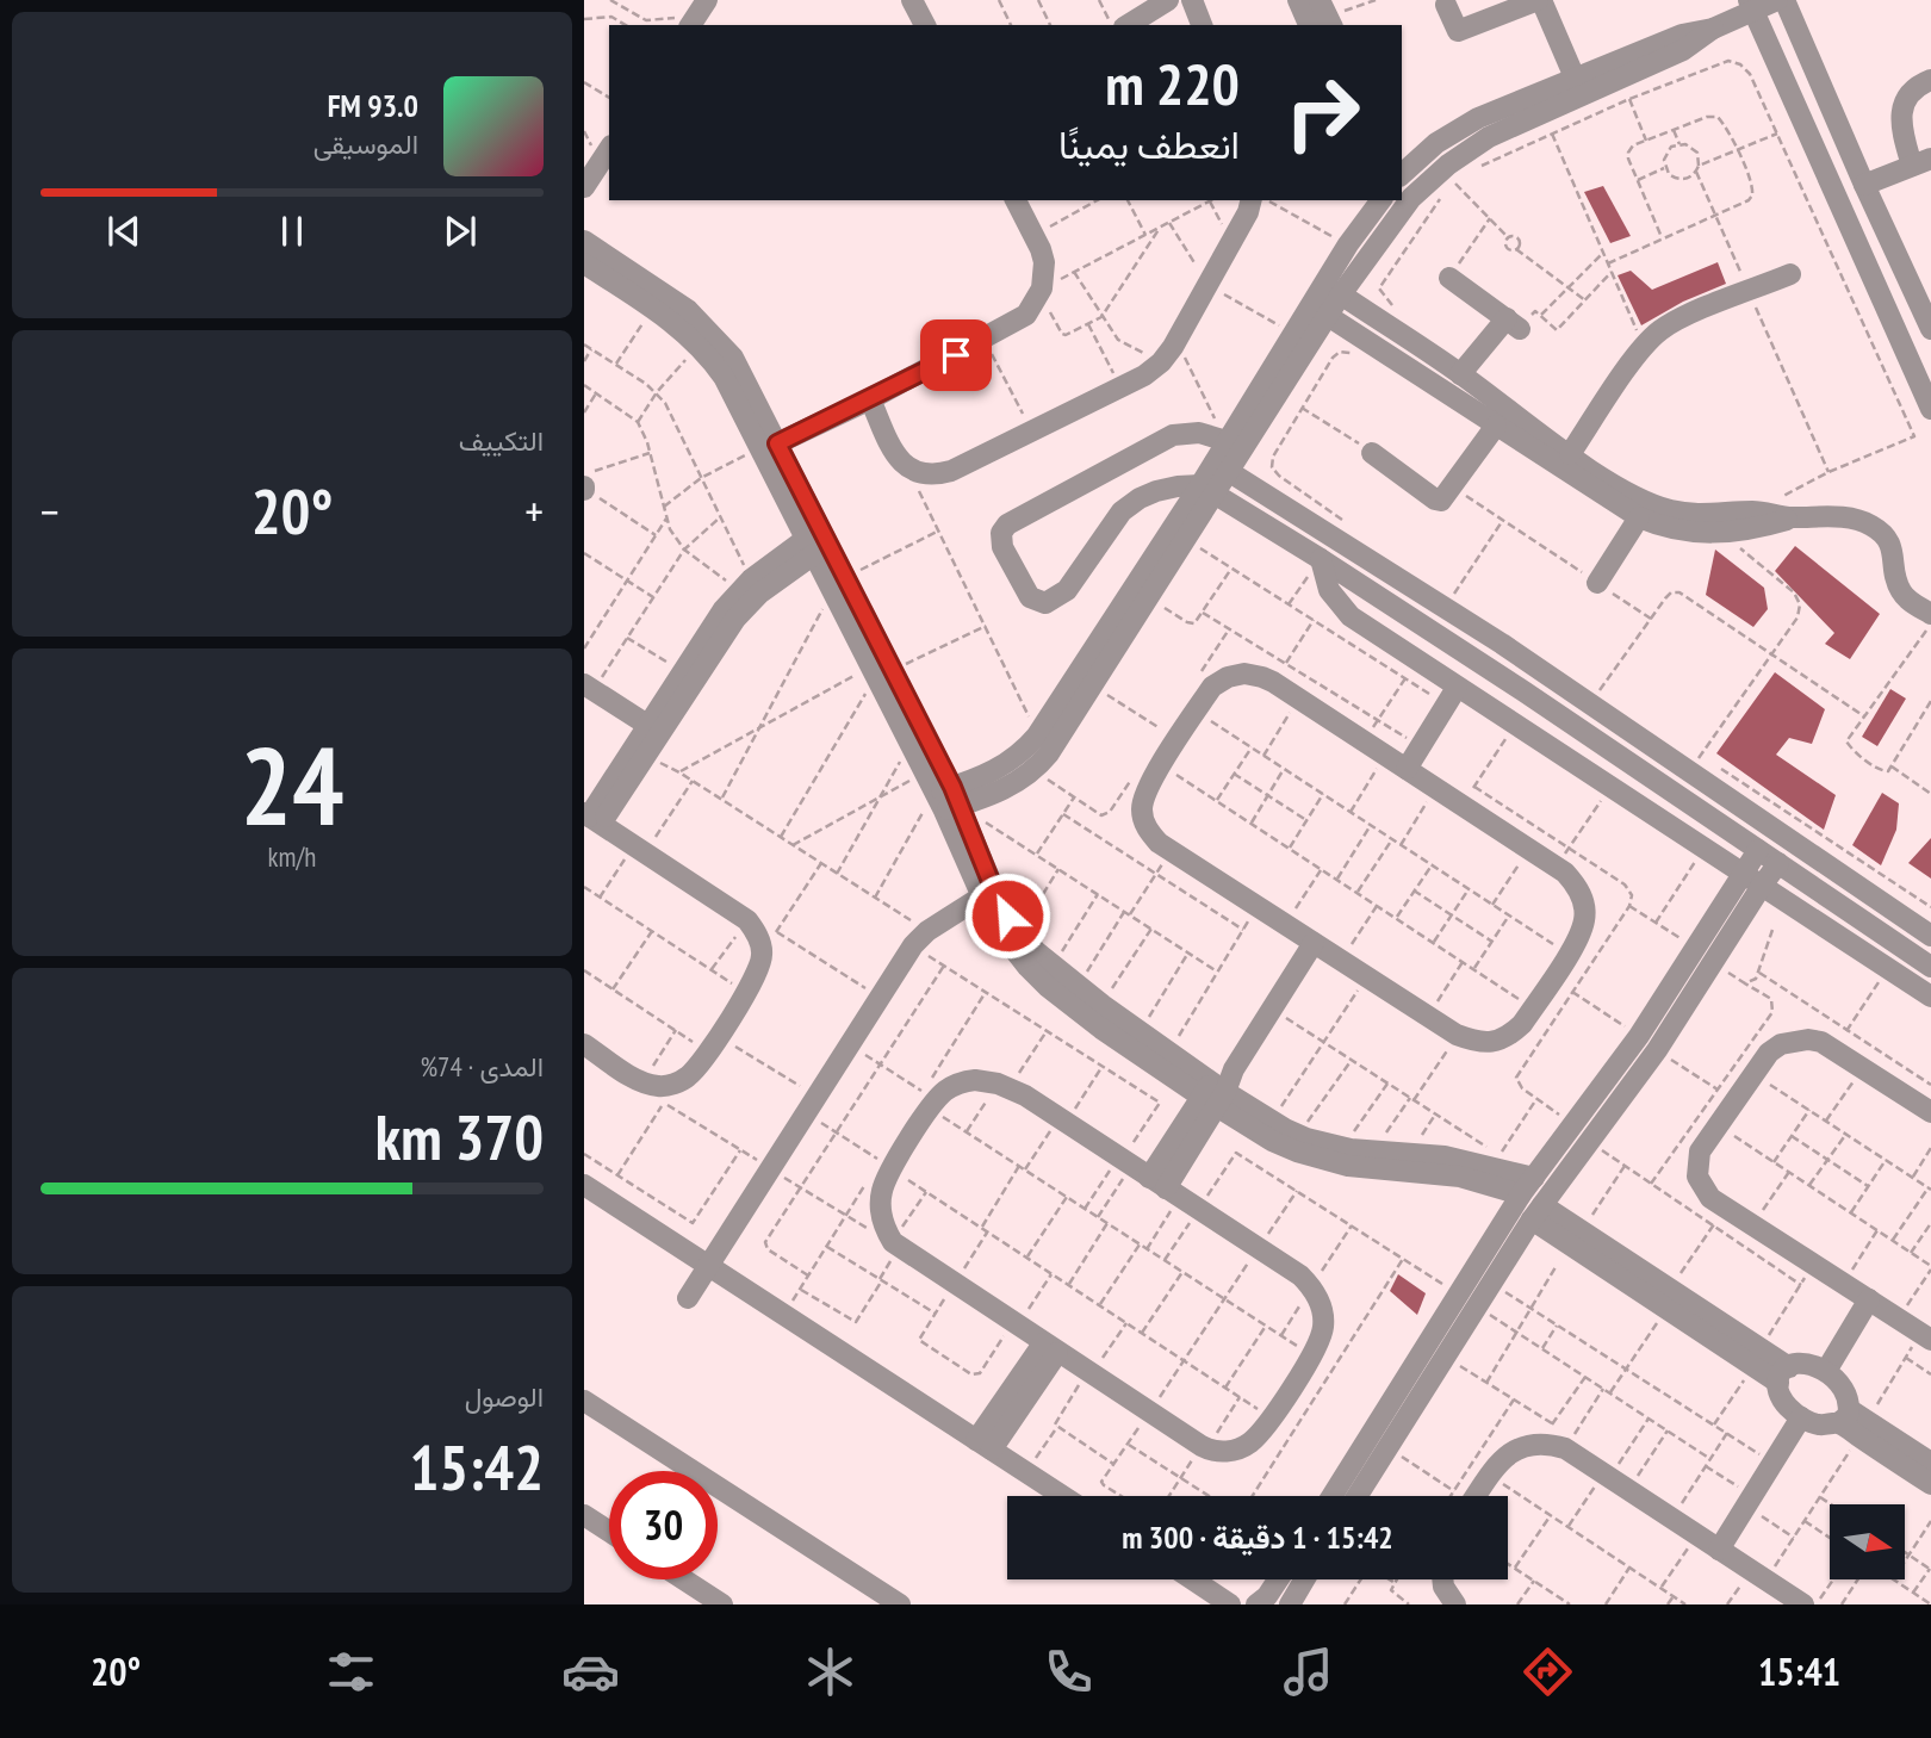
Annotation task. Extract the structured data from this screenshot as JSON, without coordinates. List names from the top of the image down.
{
  "north": "right",
  "page": {
    "turn": ["220 m", "انعطف يمينًا"],
    "song": ["93.0 FM", "الموسيقى"],
    "tile": [
      "التكييف",
      ["24", "km/h"],
      ["المدى · 74%", "370 km"],
      ["الوصول", "15:42"]
    ],
    "heat": ["−", "20°", "+"],
    "limit": "30",
    "trip": "15:42 · 1 دقيقة · 300 m",
    "tabs": ["15:41", "20°"]
  }
}
